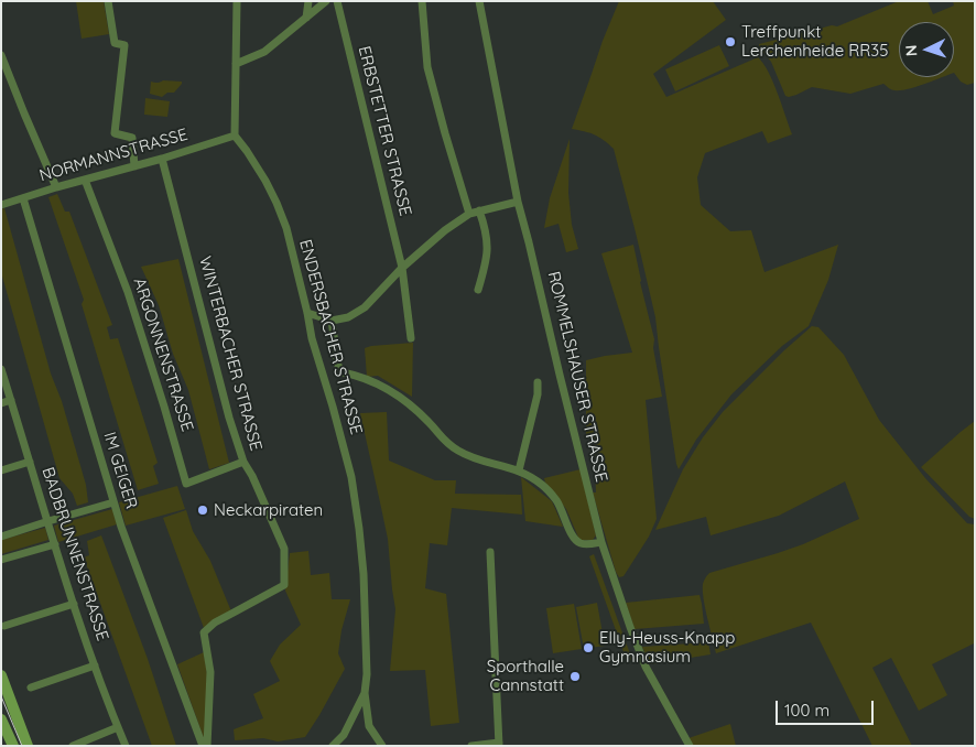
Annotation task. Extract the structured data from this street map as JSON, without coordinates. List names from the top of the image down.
{
  "streets": {
    "street": [
      "ERBSTETTER STRASSE",
      "NORMANNSTRASSE",
      "ENDERSBACHER STRASSE",
      "WINTERBACHER STRASSE",
      "ARGONNENSTRASSE",
      "ROMMELSHAUSER STRASSE",
      "IM GEIGER",
      "BADBRUNNENSTRASSE"
    ]
  },
  "crossings": [
    ["NORMANNSTRASSE", "ENDERSBACHER STRASSE"],
    ["NORMANNSTRASSE", "WINTERBACHER STRASSE"],
    ["NORMANNSTRASSE", "ARGONNENSTRASSE"],
    ["NORMANNSTRASSE", "IM GEIGER"],
    ["WINTERBACHER STRASSE", "ARGONNENSTRASSE"],
    ["WINTERBACHER STRASSE", "IM GEIGER"]
  ],
  "places": [
    "Treffpunkt Lerchenheide RR35",
    "Neckarpiraten",
    "Elly-Heuss-Knapp Gymnasium",
    "Sporthalle Cannstatt"
  ],
  "scale_bar": "100 m",
  "north": "left"
}
